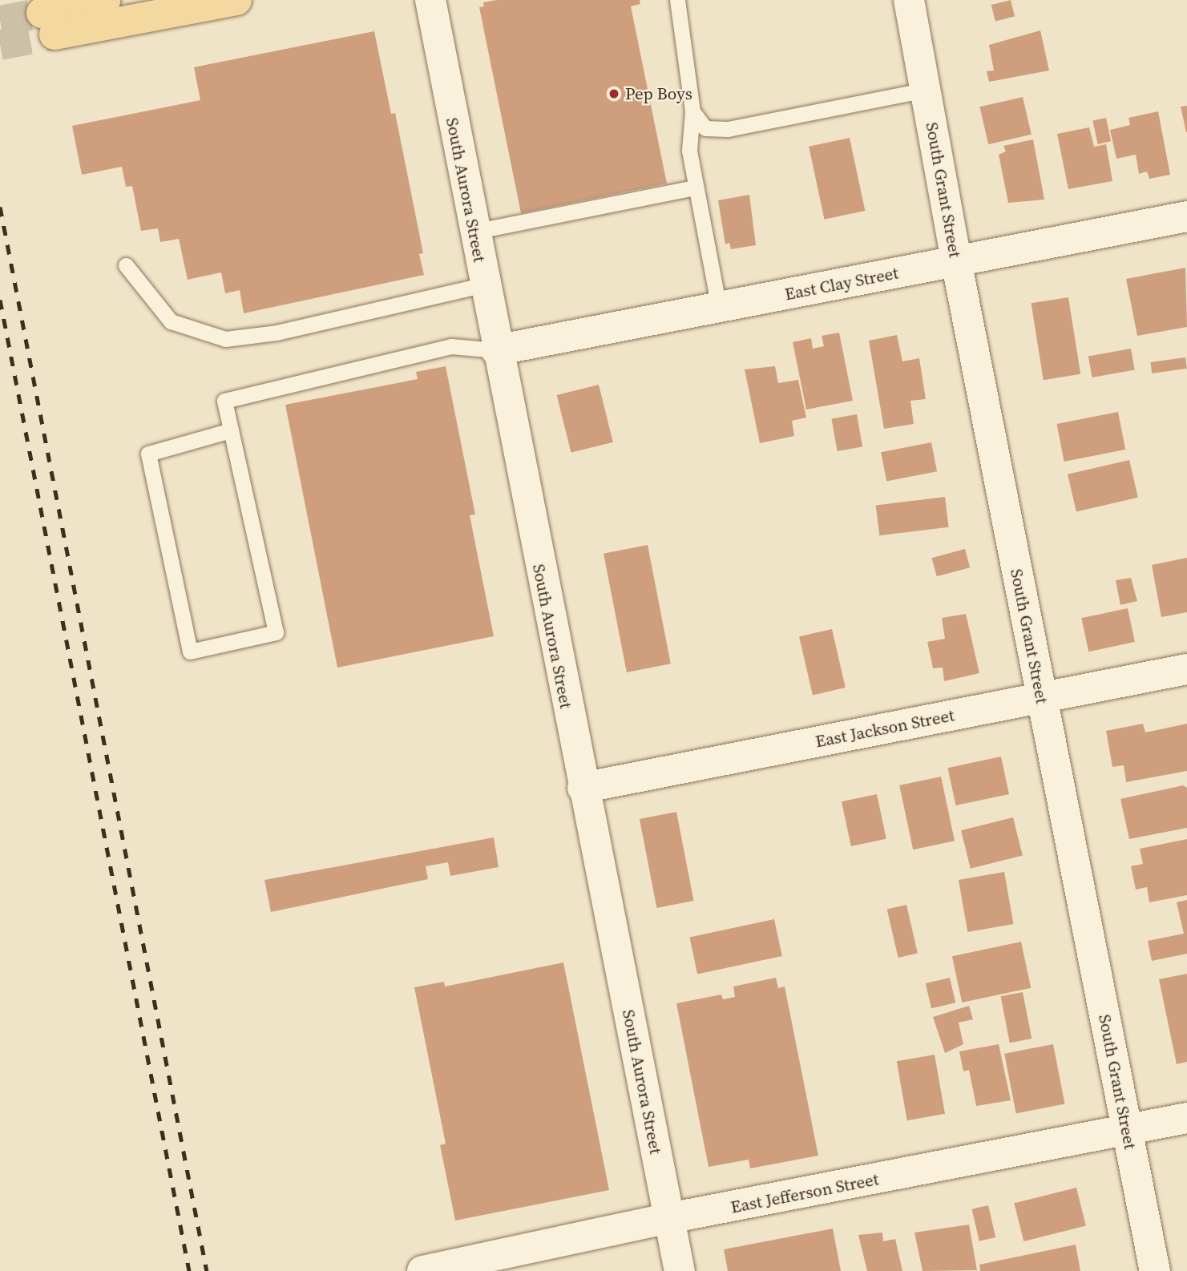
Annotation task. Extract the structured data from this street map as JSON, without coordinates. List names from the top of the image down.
{
  "streets": {
    "street": [
      "South Aurora Street",
      "South Grant Street",
      "East Clay Street",
      "East Jackson Street",
      "East Jefferson Street"
    ]
  },
  "crossings": [
    ["South Aurora Street", "East Clay Street"],
    ["South Aurora Street", "East Jackson Street"],
    ["South Aurora Street", "East Jefferson Street"],
    ["South Grant Street", "East Clay Street"],
    ["South Grant Street", "East Jackson Street"],
    ["South Grant Street", "East Jefferson Street"]
  ],
  "places": ["Pep Boys"]
}
